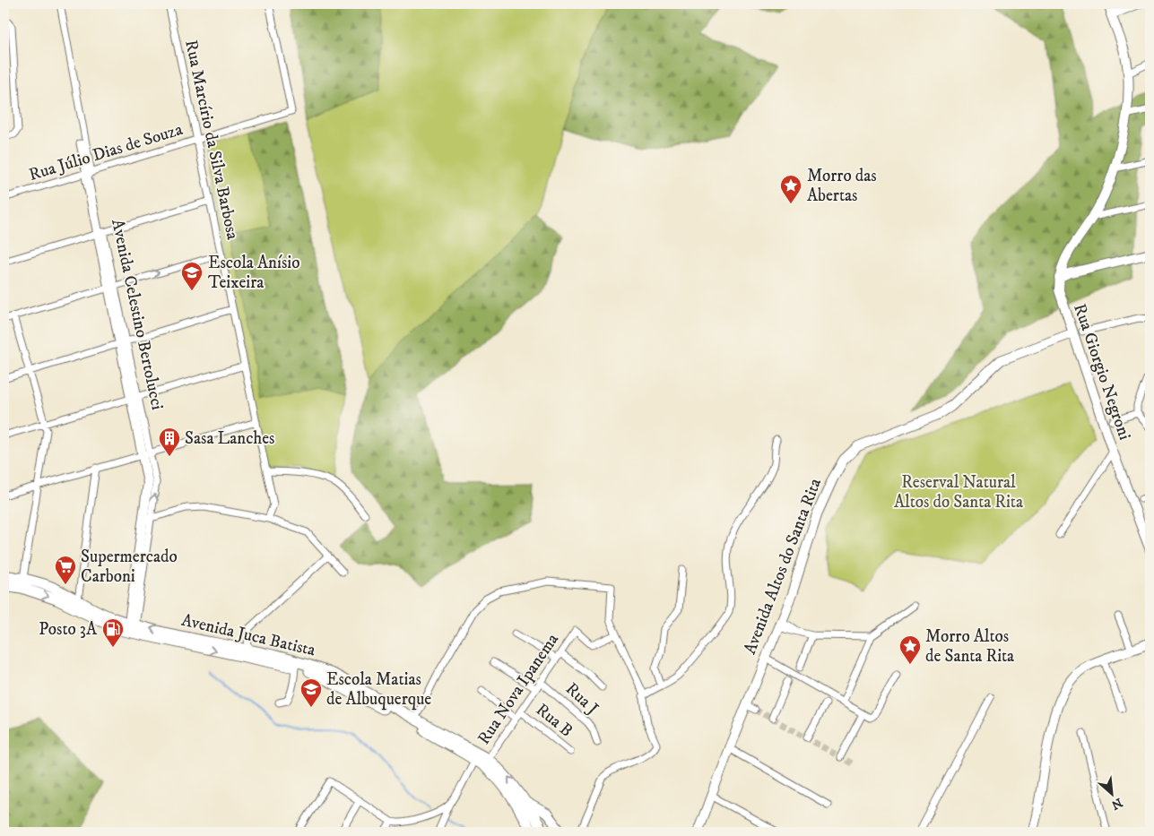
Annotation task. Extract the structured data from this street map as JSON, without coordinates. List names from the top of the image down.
{
  "streets": {
    "main road": ["Avenida Juca Batista"],
    "street": [
      "Rua Marcírio da Silva Barbosa",
      "Rua Júlio Dias de Souza",
      "Avenida Celestino Bertolucci",
      "Rua Giorgio Negroni",
      "Avenida Altos do Santa Rita",
      "Rua Nova Ipanema",
      "Rua J",
      "Rua B"
    ]
  },
  "crossings": [
    ["Rua Marcírio da Silva Barbosa", "Rua Júlio Dias de Souza"],
    ["Rua Júlio Dias de Souza", "Avenida Celestino Bertolucci"],
    ["Avenida Celestino Bertolucci", "Avenida Juca Batista"],
    ["Rua Giorgio Negroni", "Avenida Altos do Santa Rita"],
    ["Avenida Juca Batista", "Rua Nova Ipanema"],
    ["Rua Nova Ipanema", "Rua J"],
    ["Rua Nova Ipanema", "Rua B"]
  ],
  "parks": ["Reserval Natural Altos do Santa Rita"],
  "places": {
    "place": ["Morro das Abertas", "Morro Altos de Santa Rita"],
    "school or university": ["Escola Anísio Teixeira", "Escola Matias de Albuquerque"],
    "building": ["Sasa Lanches"],
    "supermarket": ["Supermercado Carboni"],
    "fuel station": ["Posto 3A"]
  },
  "north": "bottom right"
}
